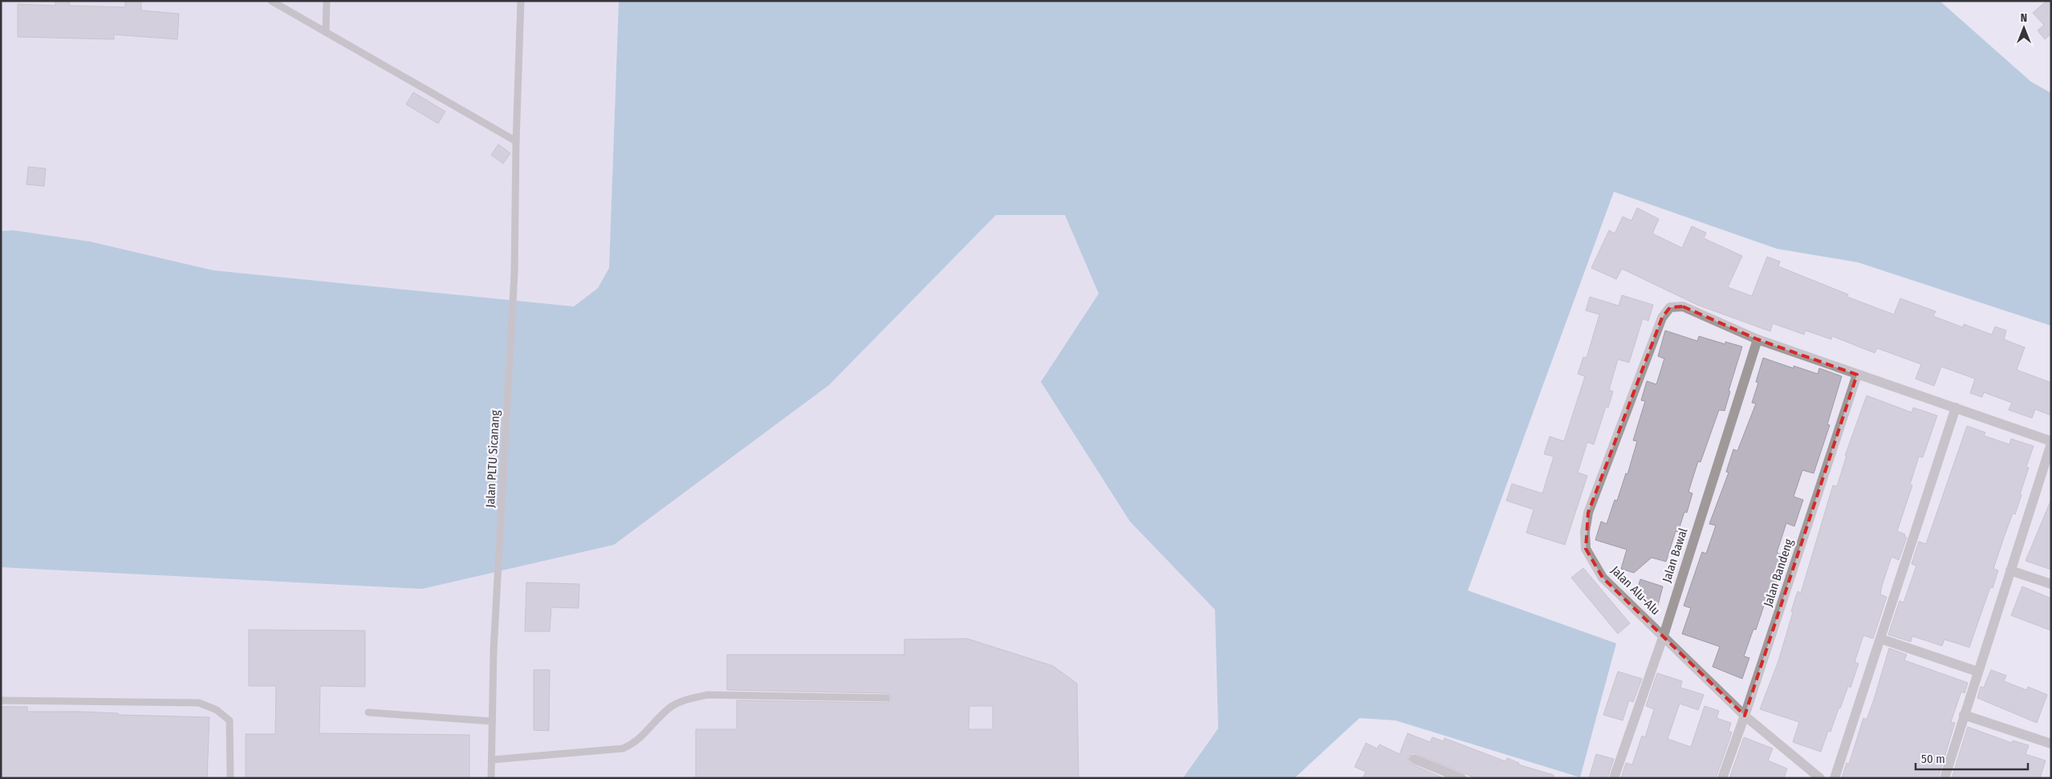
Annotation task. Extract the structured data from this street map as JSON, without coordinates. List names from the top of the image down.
{
  "streets": {
    "street": ["Jalan Bawal", "Jalan Bandeng", "Jalan Alu-Alu"],
    "lane": ["Jalan PLTU Sicanang"]
  },
  "crossings": [
    ["Jalan Bawal", "Jalan Alu-Alu"],
    ["Jalan Bandeng", "Jalan Alu-Alu"]
  ],
  "scale_bar": "50 m",
  "north": "top"
}
